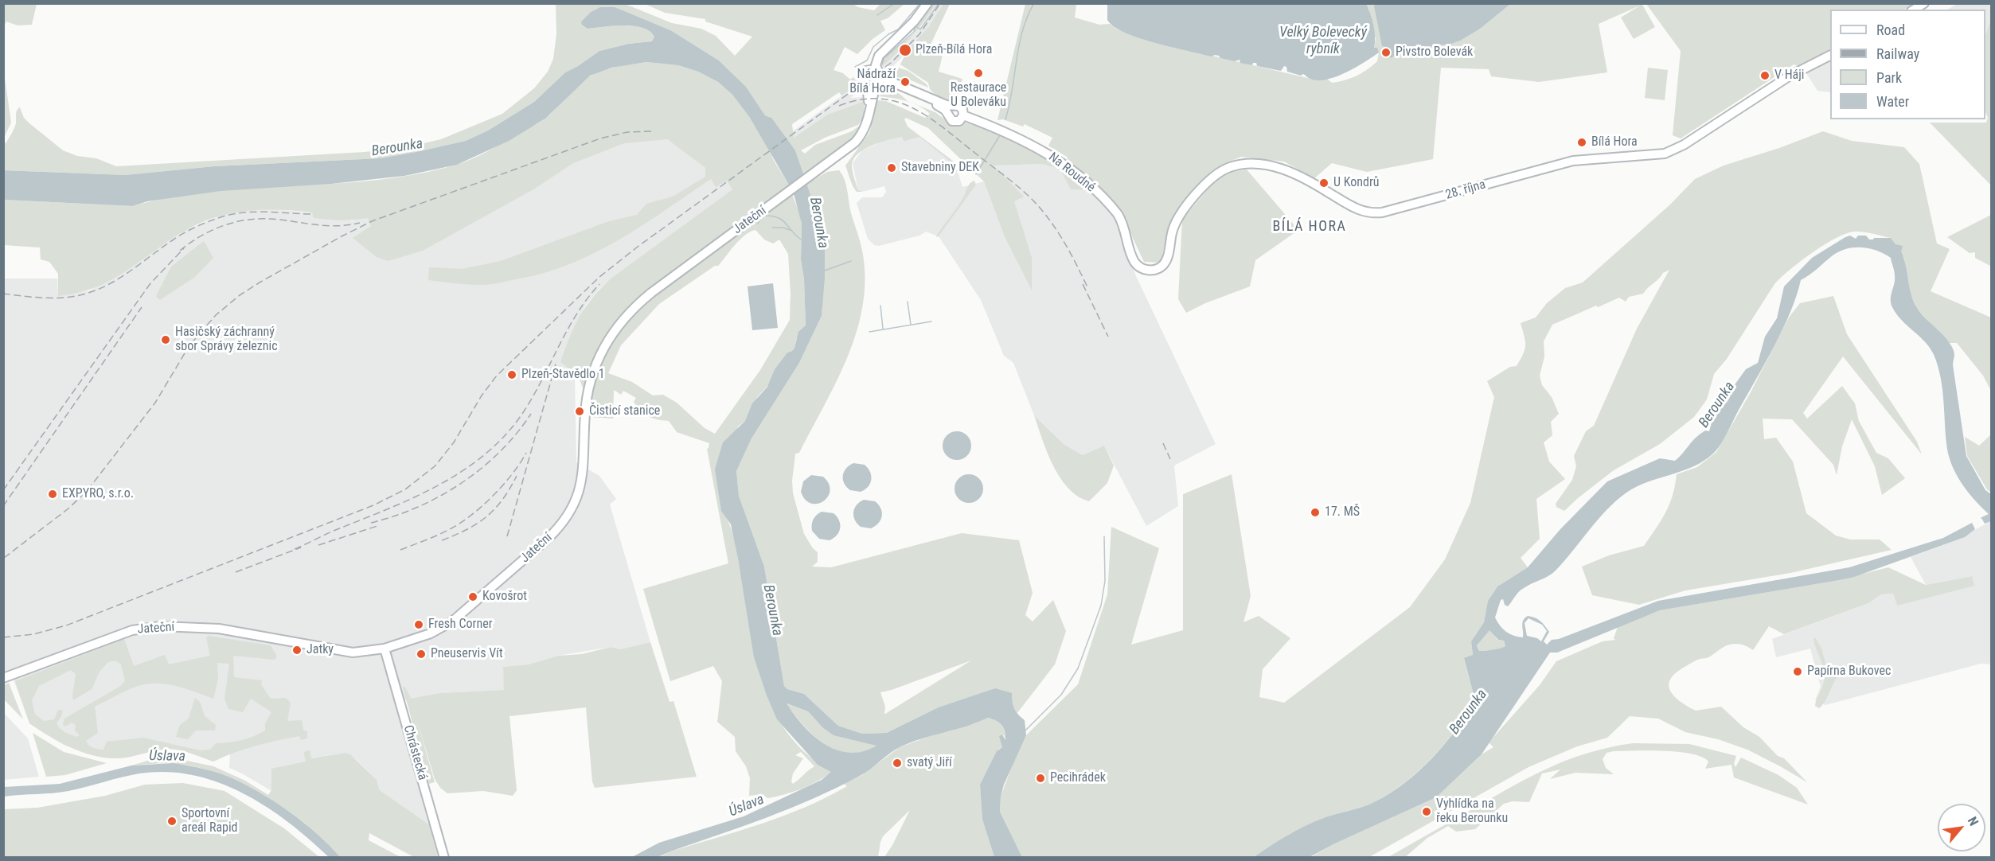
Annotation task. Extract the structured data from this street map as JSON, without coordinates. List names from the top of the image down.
{
  "streets": {
    "main road": [
      "Na Roudné",
      "28. října",
      "Jateční",
      "Chrástecká"
    ]
  },
  "crossings": [
    ["Na Roudné", "28. října"],
    ["Na Roudné", "Jateční"],
    ["Jateční", "Chrástecká"]
  ],
  "districts": ["BÍLÁ HORA"],
  "water": ["Velký Bolevecký rybník", "Berounka", "Úslava"],
  "places": [
    "Plzeň-Bílá Hora",
    "Pivstro Bolevák",
    "Restaurace U Boleváku",
    "V Háji",
    "Nádraží Bílá Hora",
    "Bílá Hora",
    "Stavebniny DEK",
    "U Kondrů",
    "Hasičský záchranný sbor Správy železnic",
    "Plzeň-Stavědlo 1",
    "Čisticí stanice",
    "EXPYRO, s.r.o.",
    "17. MŠ",
    "Kovošrot",
    "Fresh Corner",
    "Jatky",
    "Pneuservis Vít",
    "Papírna Bukovec",
    "svatý Jiří",
    "Pecihrádek",
    "Vyhlídka na řeku Berounku",
    "Sportovní areál Rapid"
  ],
  "legend": [
    "Road",
    "Railway",
    "Park",
    "Water"
  ],
  "north": "top right"
}
